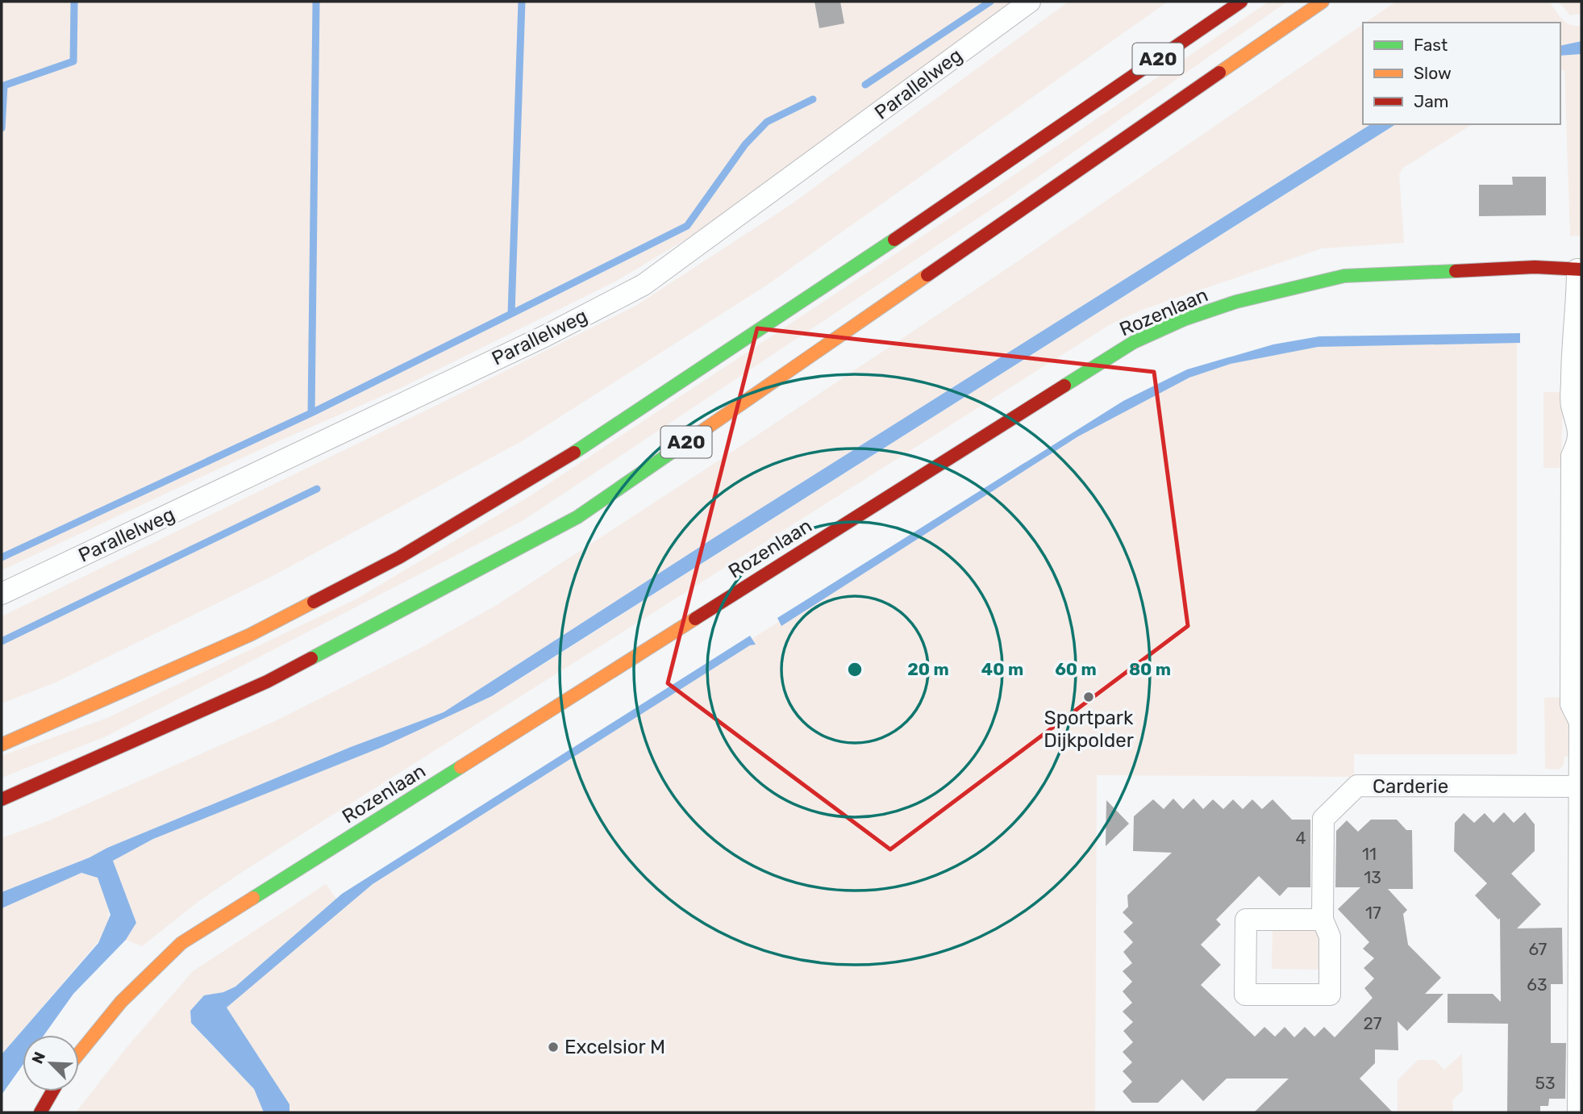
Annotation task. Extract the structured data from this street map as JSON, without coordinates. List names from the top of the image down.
{
  "streets": {
    "main road": ["A20", "Rozenlaan"],
    "street": ["Parallelweg", "Carderie"]
  },
  "places": ["Sportpark Dijkpolder", "Excelsior M"],
  "house_numbers": [
    "4",
    "11",
    "13",
    "17",
    "67",
    "63",
    "27",
    "53"
  ],
  "legend": ["Fast", "Slow", "Jam"],
  "north": "top left",
  "rings": [
    "20 m",
    "40 m",
    "60 m",
    "80 m"
  ]
}
